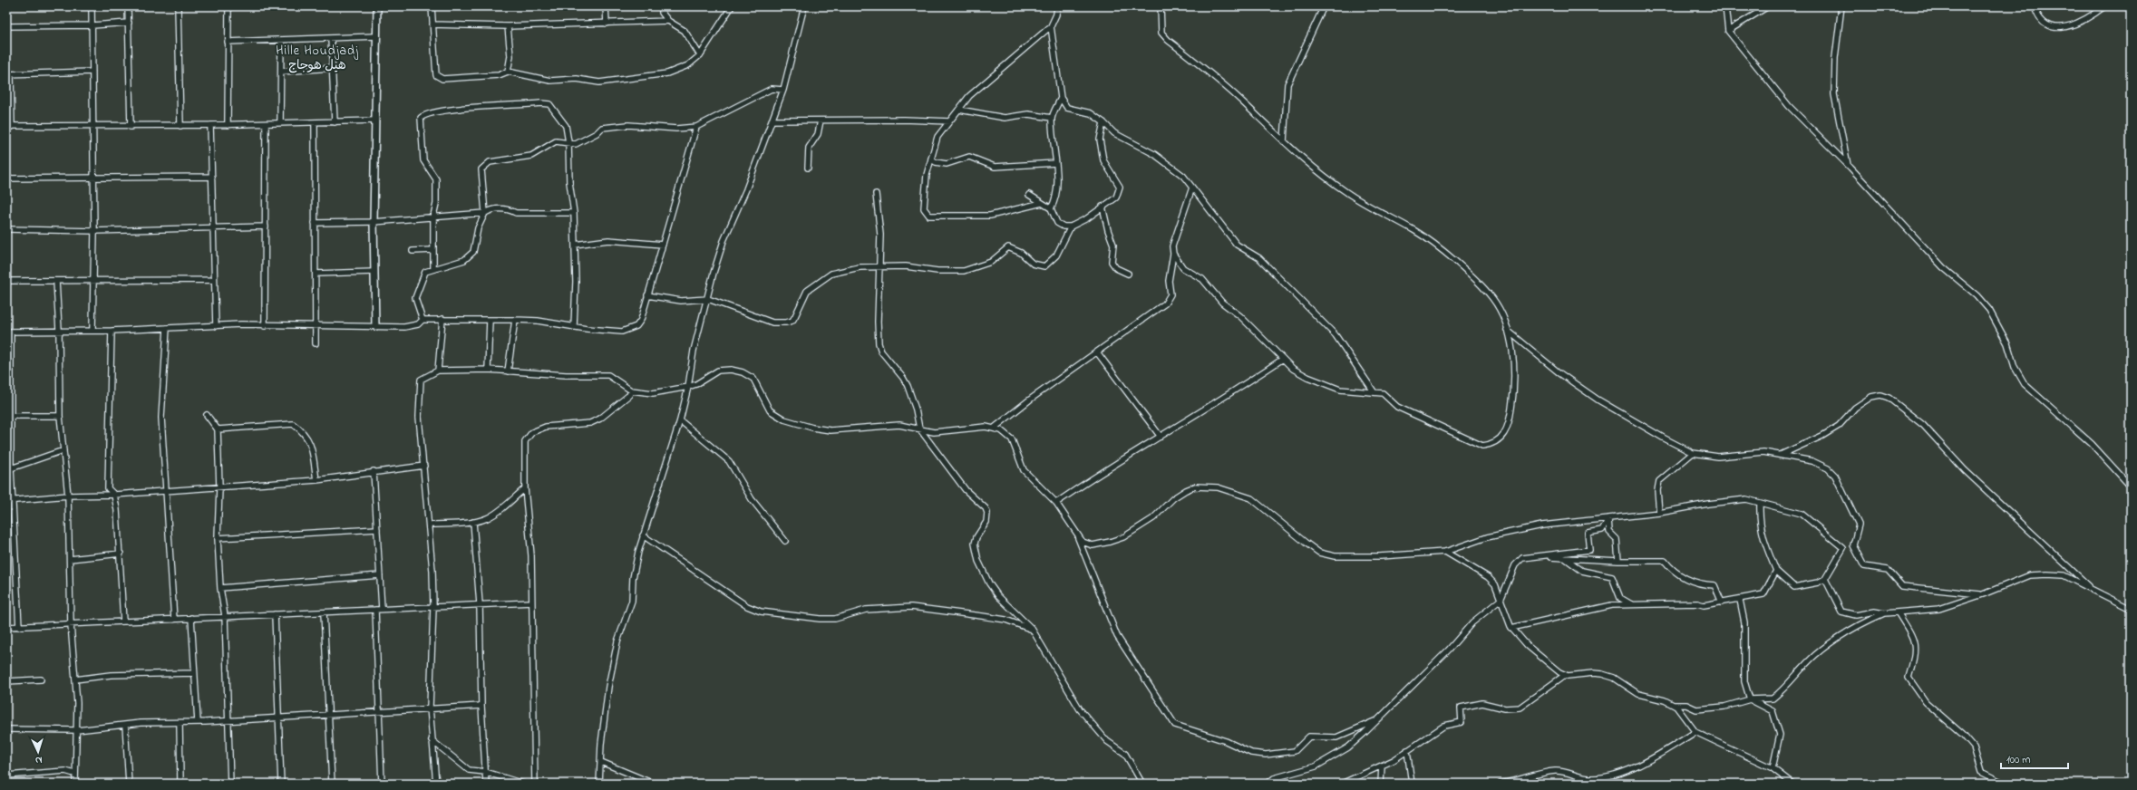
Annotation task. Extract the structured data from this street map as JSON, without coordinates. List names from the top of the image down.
{
  "districts": ["Hille Houdjadj هيل هوجاج"],
  "scale_bar": "100 m",
  "north": "bottom"
}
